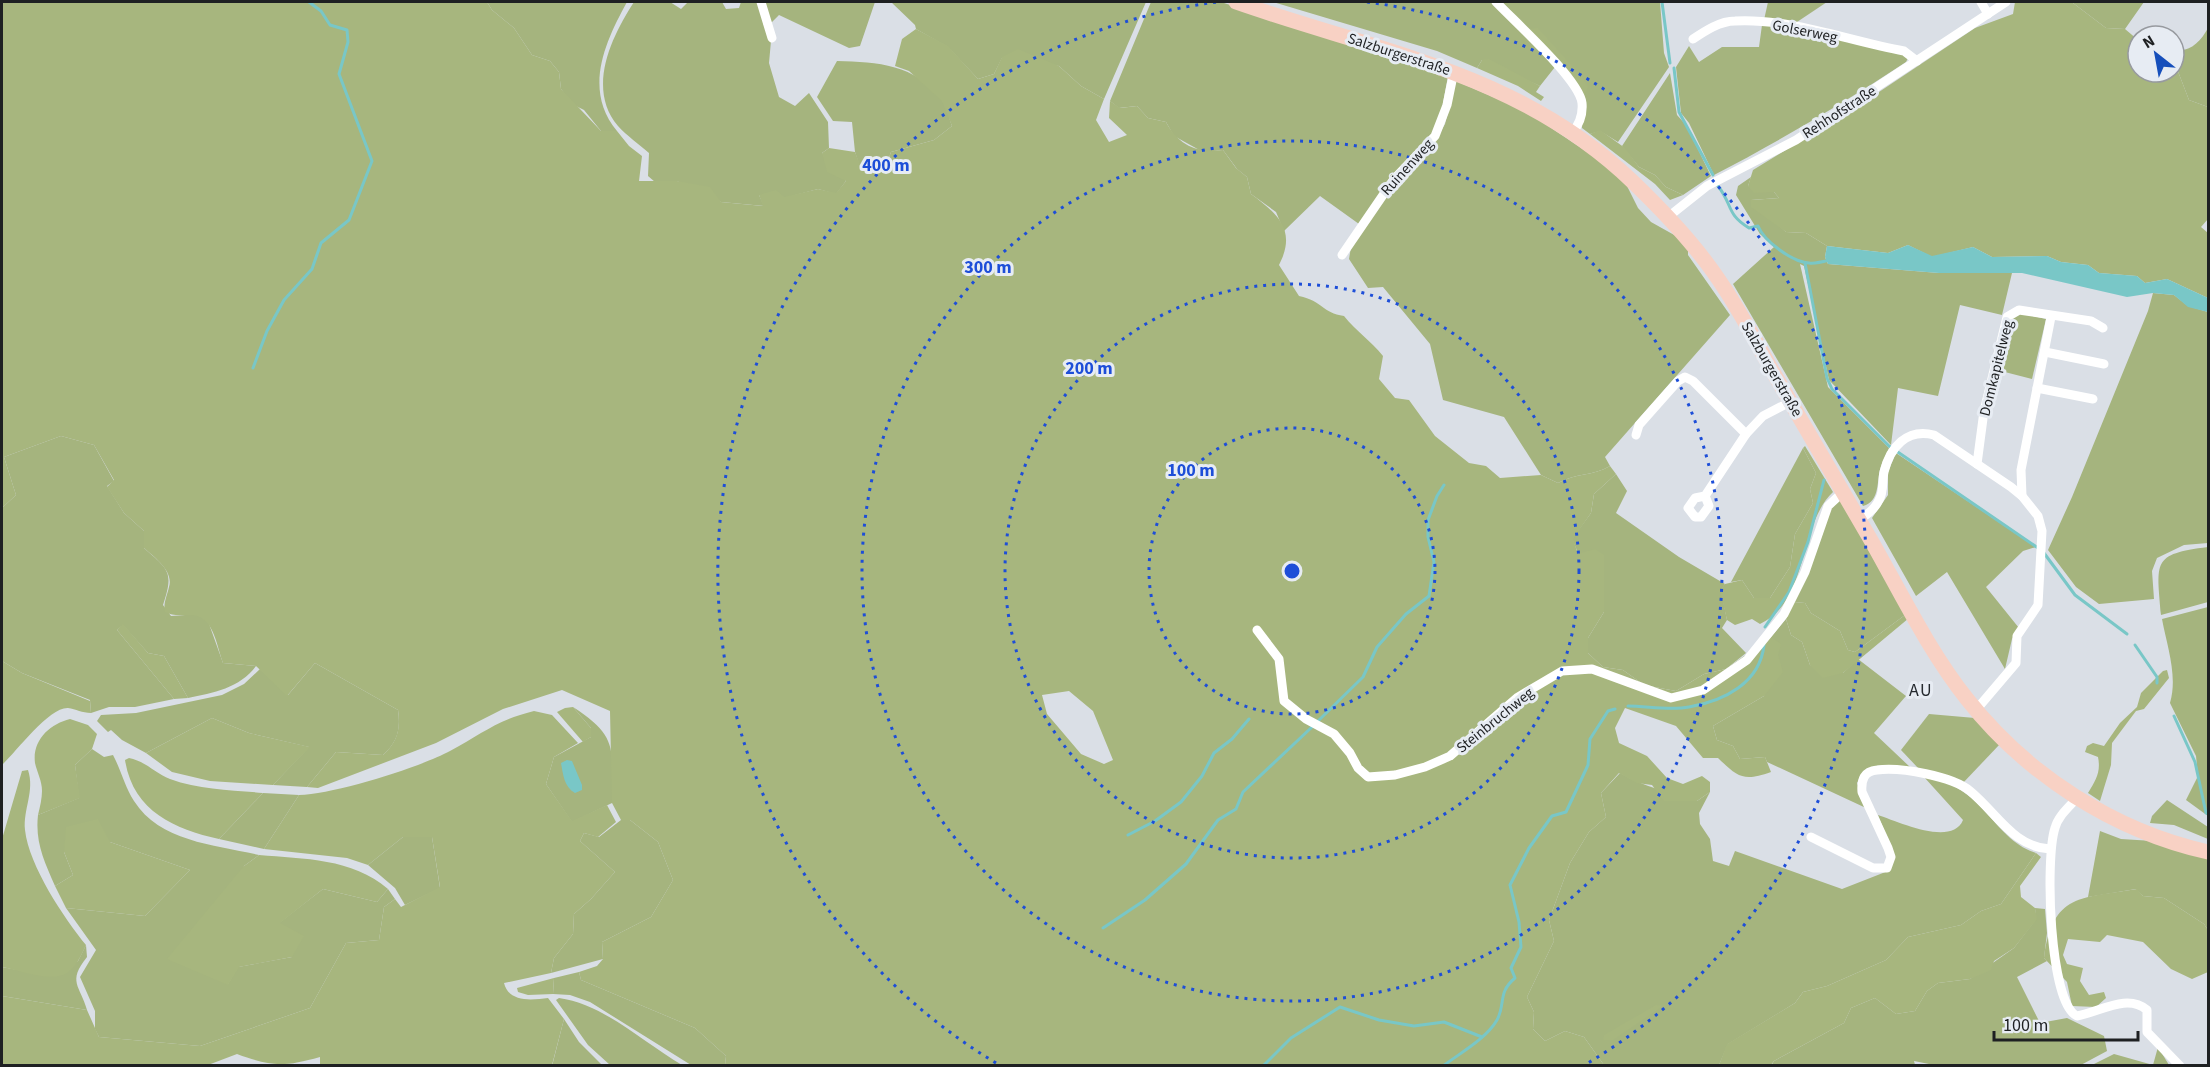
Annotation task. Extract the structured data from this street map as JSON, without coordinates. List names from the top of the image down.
{
  "streets": {
    "main road": ["Salzburgerstraße"],
    "street": [
      "Golserweg",
      "Rehhofstraße",
      "Ruinenweg",
      "Domkapitelweg",
      "Steinbruchweg"
    ]
  },
  "crossings": [
    ["Golserweg", "Rehhofstraße"],
    ["Salzburgerstraße", "Rehhofstraße"],
    ["Salzburgerstraße", "Ruinenweg"],
    ["Salzburgerstraße", "Steinbruchweg"]
  ],
  "districts": ["AU"],
  "scale_bar": "100 m",
  "north": "top left",
  "rings": [
    "400 m",
    "300 m",
    "200 m",
    "100 m"
  ]
}
